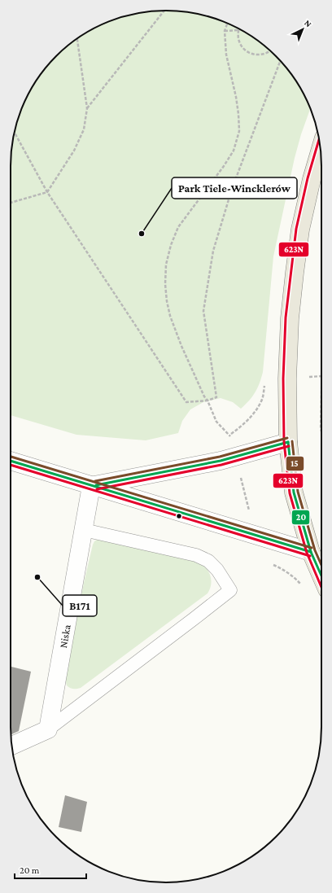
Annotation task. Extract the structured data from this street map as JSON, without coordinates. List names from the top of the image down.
{
  "streets": {
    "street": ["Niska"]
  },
  "places": ["Park Tiele-Wincklerów", "B171"],
  "lines": ["transit line 623N", "transit line 15", "transit line 20"],
  "scale_bar": "20 m",
  "north": "top right"
}
